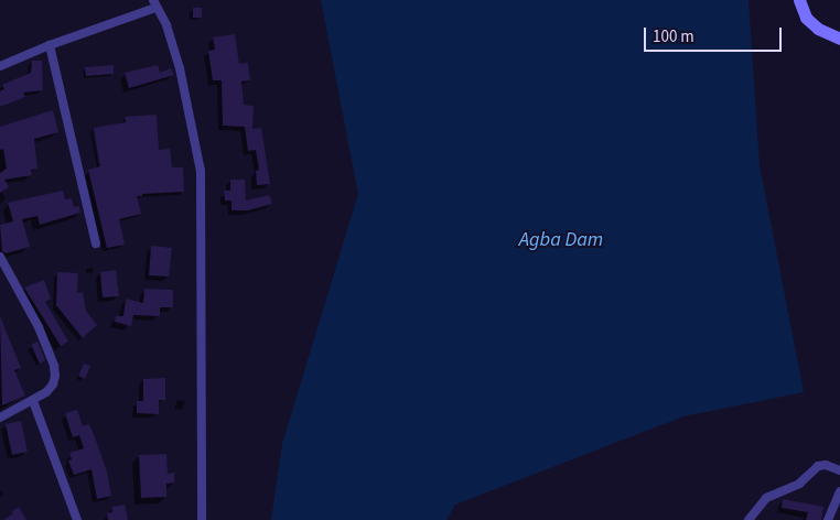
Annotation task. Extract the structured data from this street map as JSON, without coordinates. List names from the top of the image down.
{
  "water": ["Agba Dam"],
  "scale_bar": "100 m"
}
